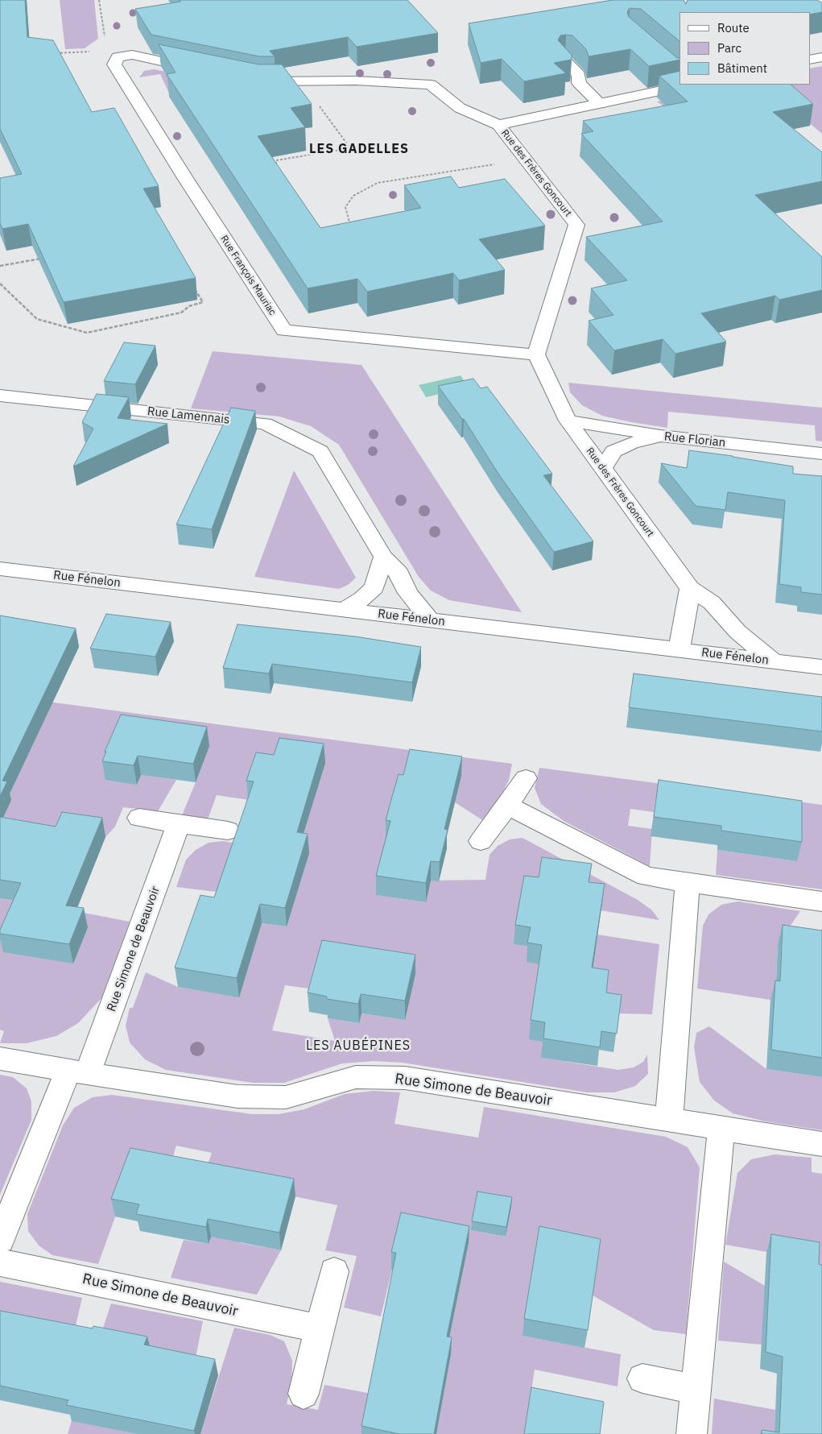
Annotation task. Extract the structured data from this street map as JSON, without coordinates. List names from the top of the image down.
{
  "streets": {
    "street": [
      "Rue des Frères Goncourt",
      "Rue François Mauriac",
      "Rue Lamennais",
      "Rue Florian",
      "Rue Fénelon",
      "Rue Simone de Beauvoir"
    ]
  },
  "crossings": [
    ["Rue des Frères Goncourt", "Rue François Mauriac"],
    ["Rue des Frères Goncourt", "Rue Florian"],
    ["Rue Lamennais", "Rue Fénelon"]
  ],
  "districts": ["LES GADELLES", "LES AUBÉPINES"],
  "legend": ["Route", "Parc", "Bâtiment"]
}
